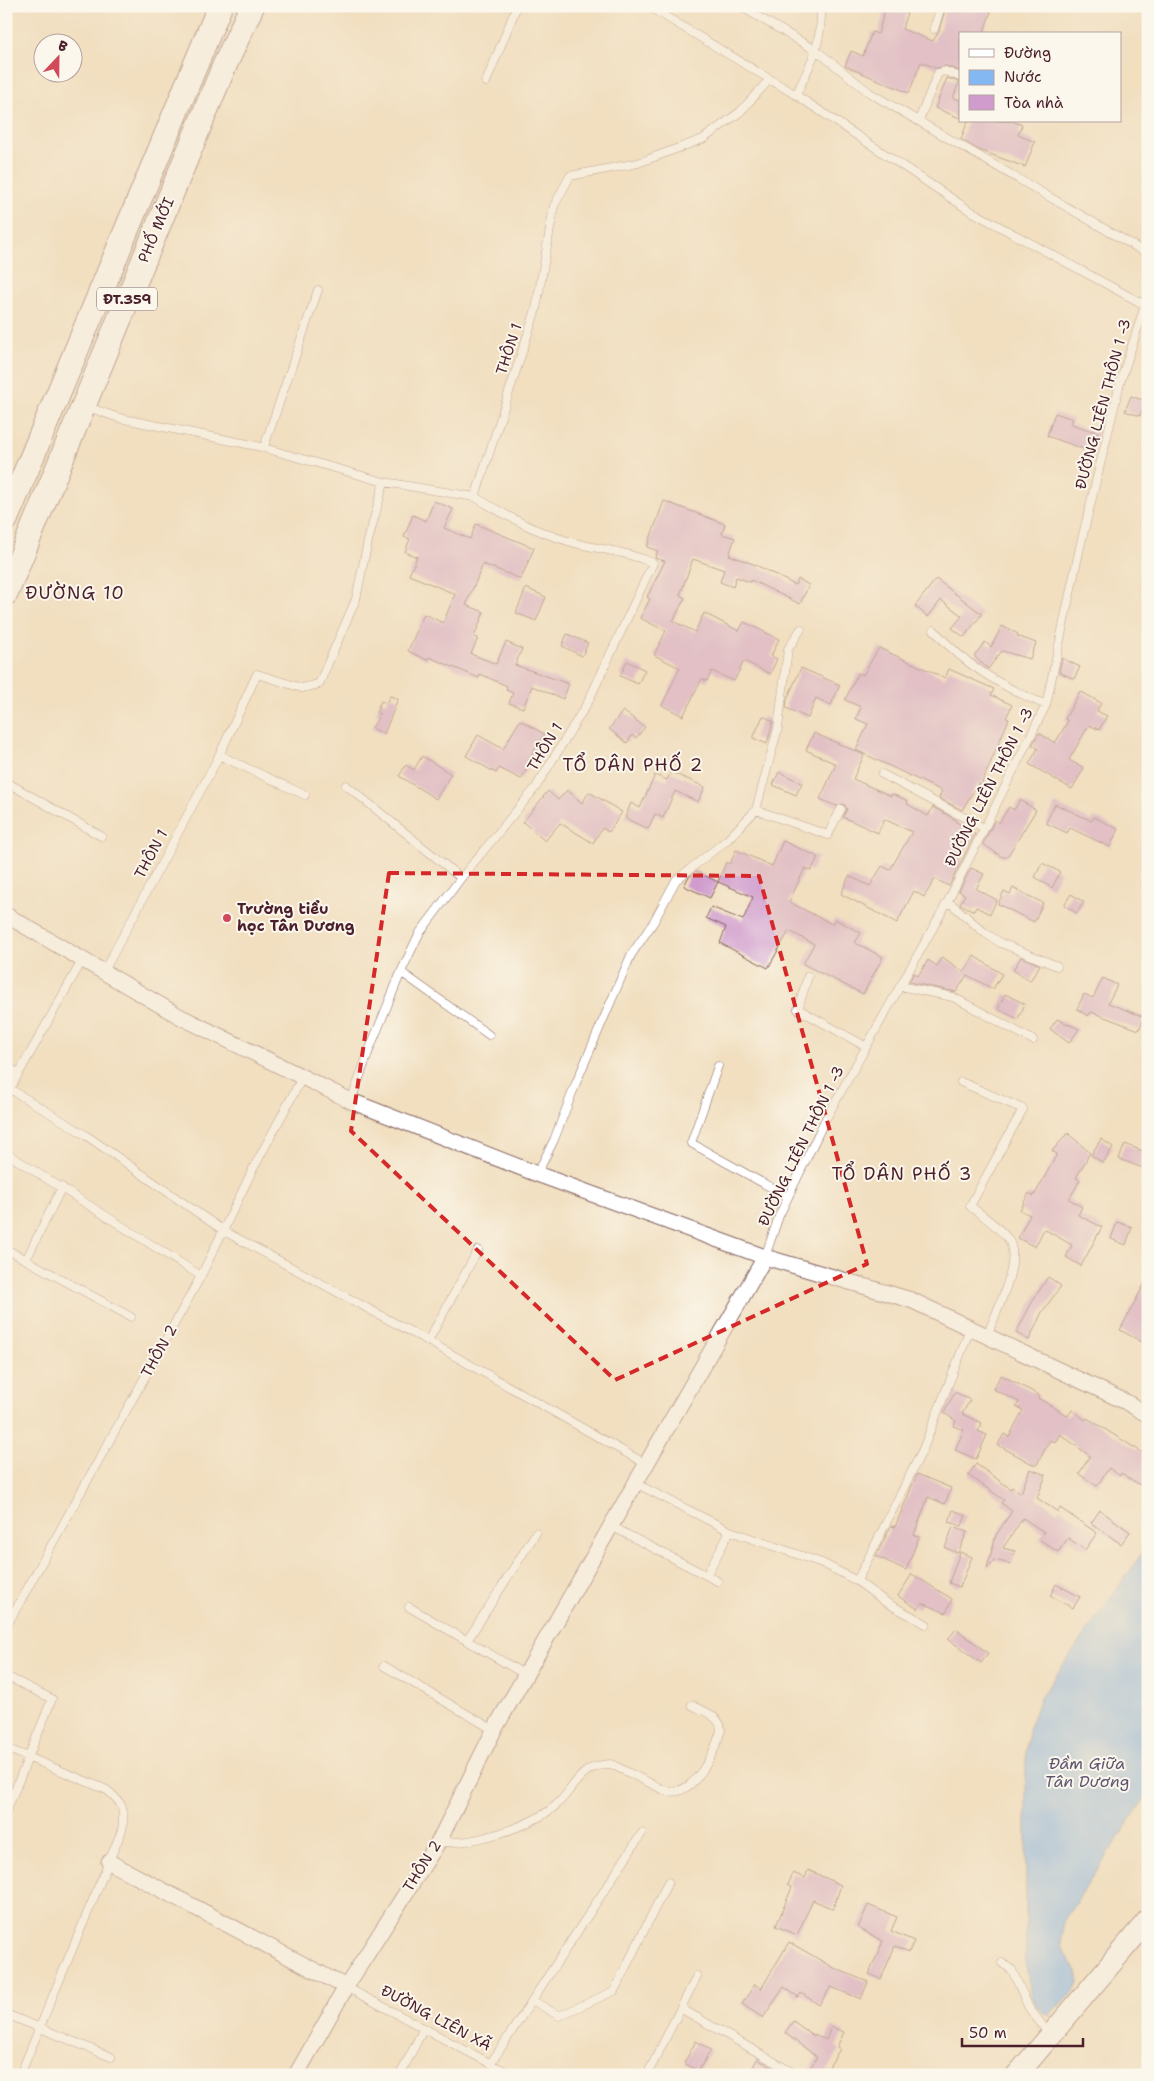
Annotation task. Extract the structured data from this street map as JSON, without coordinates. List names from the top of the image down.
{
  "streets": {
    "main road": ["PHỐ MỚI", "ĐT.359"],
    "street": ["THÔN 2"],
    "lane": ["THÔN 1", "ĐƯỜNG LIÊN THÔN 1 -3", "ĐƯỜNG LIÊN XÃ"]
  },
  "crossings": [
    ["ĐƯỜNG LIÊN THÔN 1 -3", "THÔN 2"],
    ["THÔN 2", "ĐƯỜNG LIÊN XÃ"]
  ],
  "districts": ["ĐƯỜNG 10", "TỔ DÂN PHỐ 2", "TỔ DÂN PHỐ 3"],
  "water": ["Đầm Giữa Tân Dương"],
  "places": ["Trường tiểu học Tân Dương"],
  "legend": ["Đường", "Nước", "Tòa nhà"],
  "scale_bar": "50 m",
  "north": "top"
}
